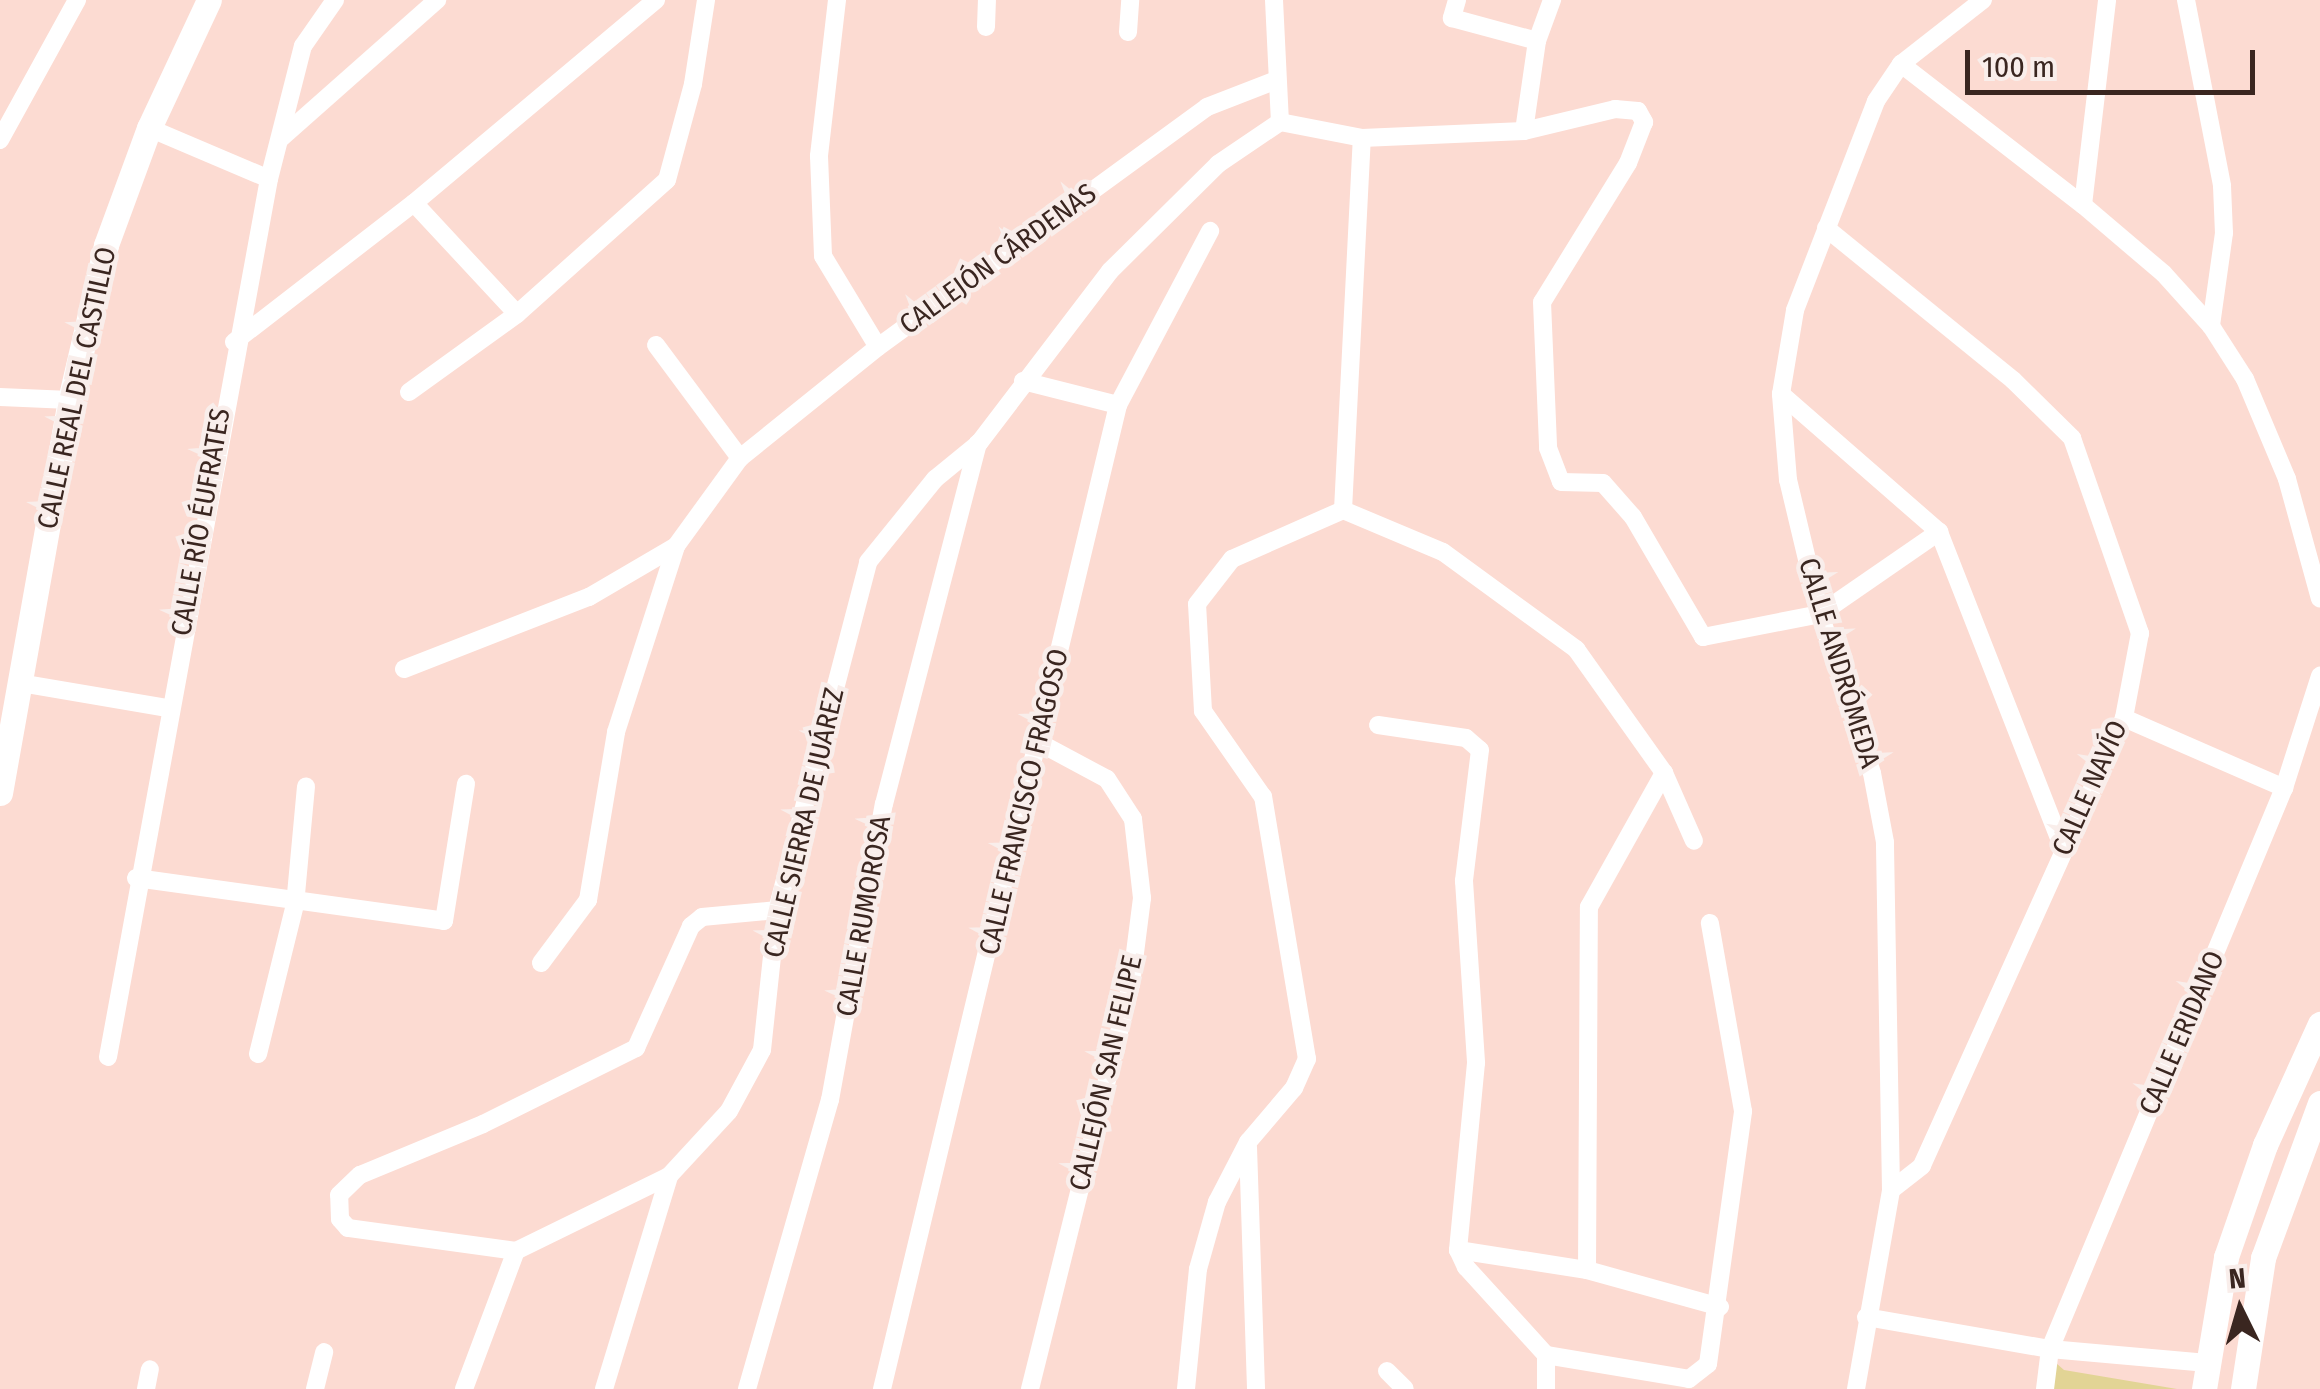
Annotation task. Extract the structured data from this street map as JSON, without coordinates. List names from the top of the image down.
{
  "streets": {
    "street": [
      "CALLEJÓN CÁRDENAS",
      "CALLE REAL DEL CASTILLO",
      "CALLE RÍO ÉUFRATES",
      "CALLE ANDRÓMEDA",
      "CALLE NAVÍO",
      "CALLE FRANCISCO FRAGOSO",
      "CALLE SIERRA DE JUÁREZ",
      "CALLE RUMOROSA",
      "CALLE ERIDANO",
      "CALLEJÓN SAN FELIPE"
    ]
  },
  "crossings": [
    ["CALLE ANDRÓMEDA", "CALLE NAVÍO"],
    ["CALLE FRANCISCO FRAGOSO", "CALLEJÓN SAN FELIPE"],
    ["CALLE SIERRA DE JUÁREZ", "CALLE RUMOROSA"]
  ],
  "scale_bar": "100 m",
  "north": "top"
}
